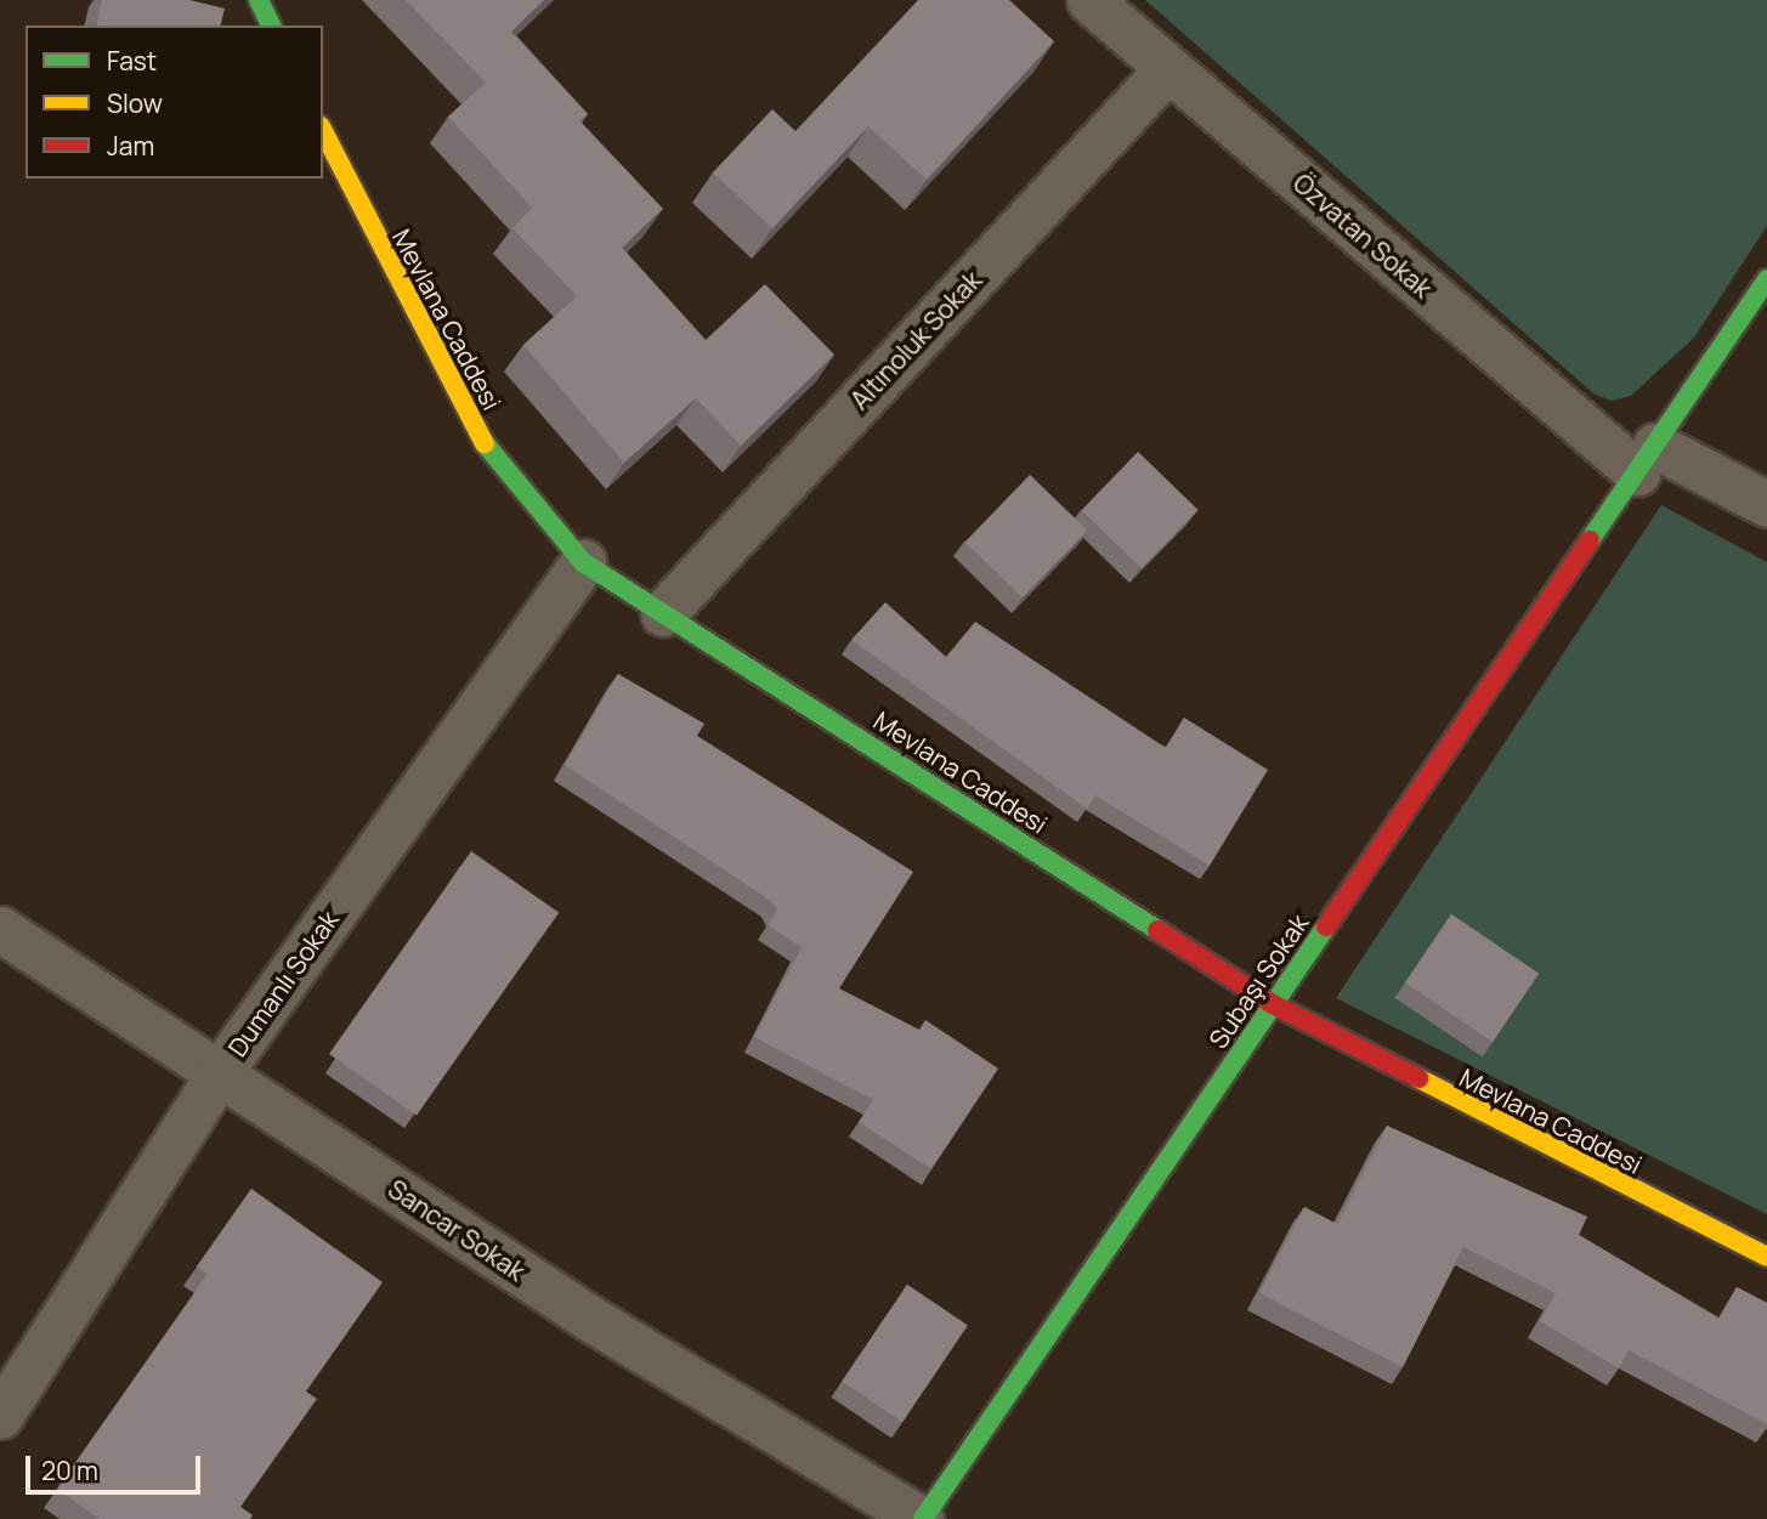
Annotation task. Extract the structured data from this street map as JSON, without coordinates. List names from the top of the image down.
{
  "streets": {
    "street": [
      "Özvatan Sokak",
      "Mevlana Caddesi",
      "Altınoluk Sokak",
      "Subaşı Sokak",
      "Dumanlı Sokak",
      "Sancar Sokak"
    ]
  },
  "crossings": [
    ["Özvatan Sokak", "Altınoluk Sokak"],
    ["Özvatan Sokak", "Subaşı Sokak"],
    ["Mevlana Caddesi", "Altınoluk Sokak"],
    ["Mevlana Caddesi", "Subaşı Sokak"],
    ["Mevlana Caddesi", "Dumanlı Sokak"],
    ["Subaşı Sokak", "Sancar Sokak"],
    ["Dumanlı Sokak", "Sancar Sokak"]
  ],
  "legend": ["Fast", "Slow", "Jam"],
  "scale_bar": "20 m"
}
